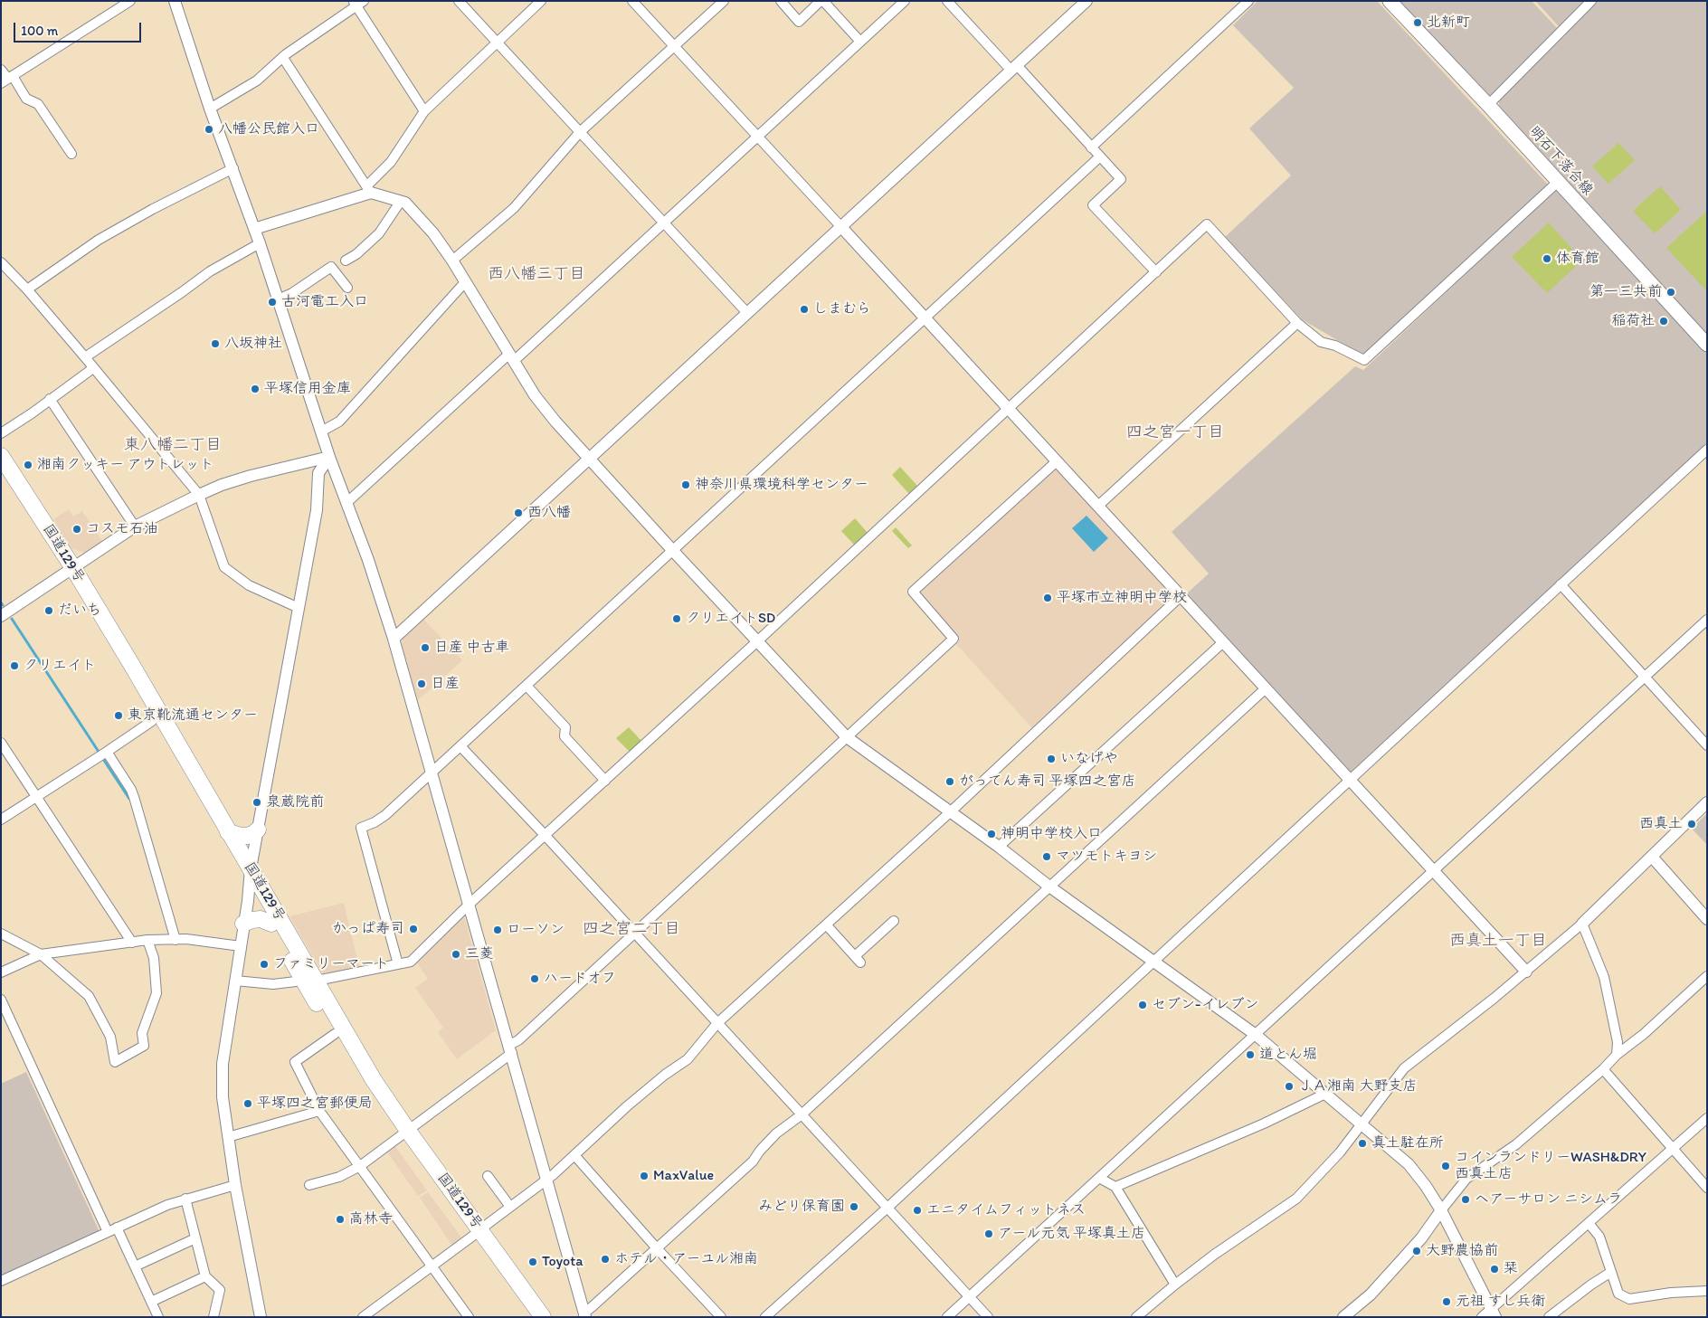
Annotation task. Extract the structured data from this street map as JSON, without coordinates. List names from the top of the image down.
{
  "streets": {
    "highway": ["国道129号"],
    "main road": ["明石下落合線"]
  },
  "districts": [
    "西八幡三丁目",
    "四之宮一丁目",
    "東八幡二丁目",
    "四之宮二丁目",
    "西真土一丁目"
  ],
  "places": [
    "北新町",
    "八幡公民館入口",
    "体育館",
    "第一三共前",
    "古河電工入口",
    "しまむら",
    "稲荷社",
    "八坂神社",
    "平塚信用金庫",
    "湘南クッキー アウトレット",
    "神奈川県環境科学センター",
    "西八幡",
    "コスモ石油",
    "平塚市立神明中学校",
    "だいち",
    "クリエイトSD",
    "日産 中古車",
    "クリエイト",
    "日産",
    "東京靴流通センター",
    "いなげや",
    "がってん寿司 平塚四之宮店",
    "泉蔵院前",
    "西真土",
    "神明中学校入口",
    "マツモトキヨシ",
    "かっぱ寿司",
    "ローソン",
    "三菱",
    "ファミリーマート",
    "ハードオフ",
    "セブン-イレブン",
    "道とん堀",
    "ＪＡ湘南 大野支店",
    "平塚四之宮郵便局",
    "真土駐在所",
    "コインランドリーWASH&DRY 西真土店",
    "MaxValue",
    "ヘアーサロン ニシムラ",
    "みどり保育園",
    "エニタイムフィットネス",
    "高林寺",
    "アール元気 平塚真土店",
    "大野農協前",
    "ホテル・アーユル湘南",
    "Toyota",
    "栞",
    "元祖 すし兵衛"
  ],
  "scale_bar": "100 m"
}
